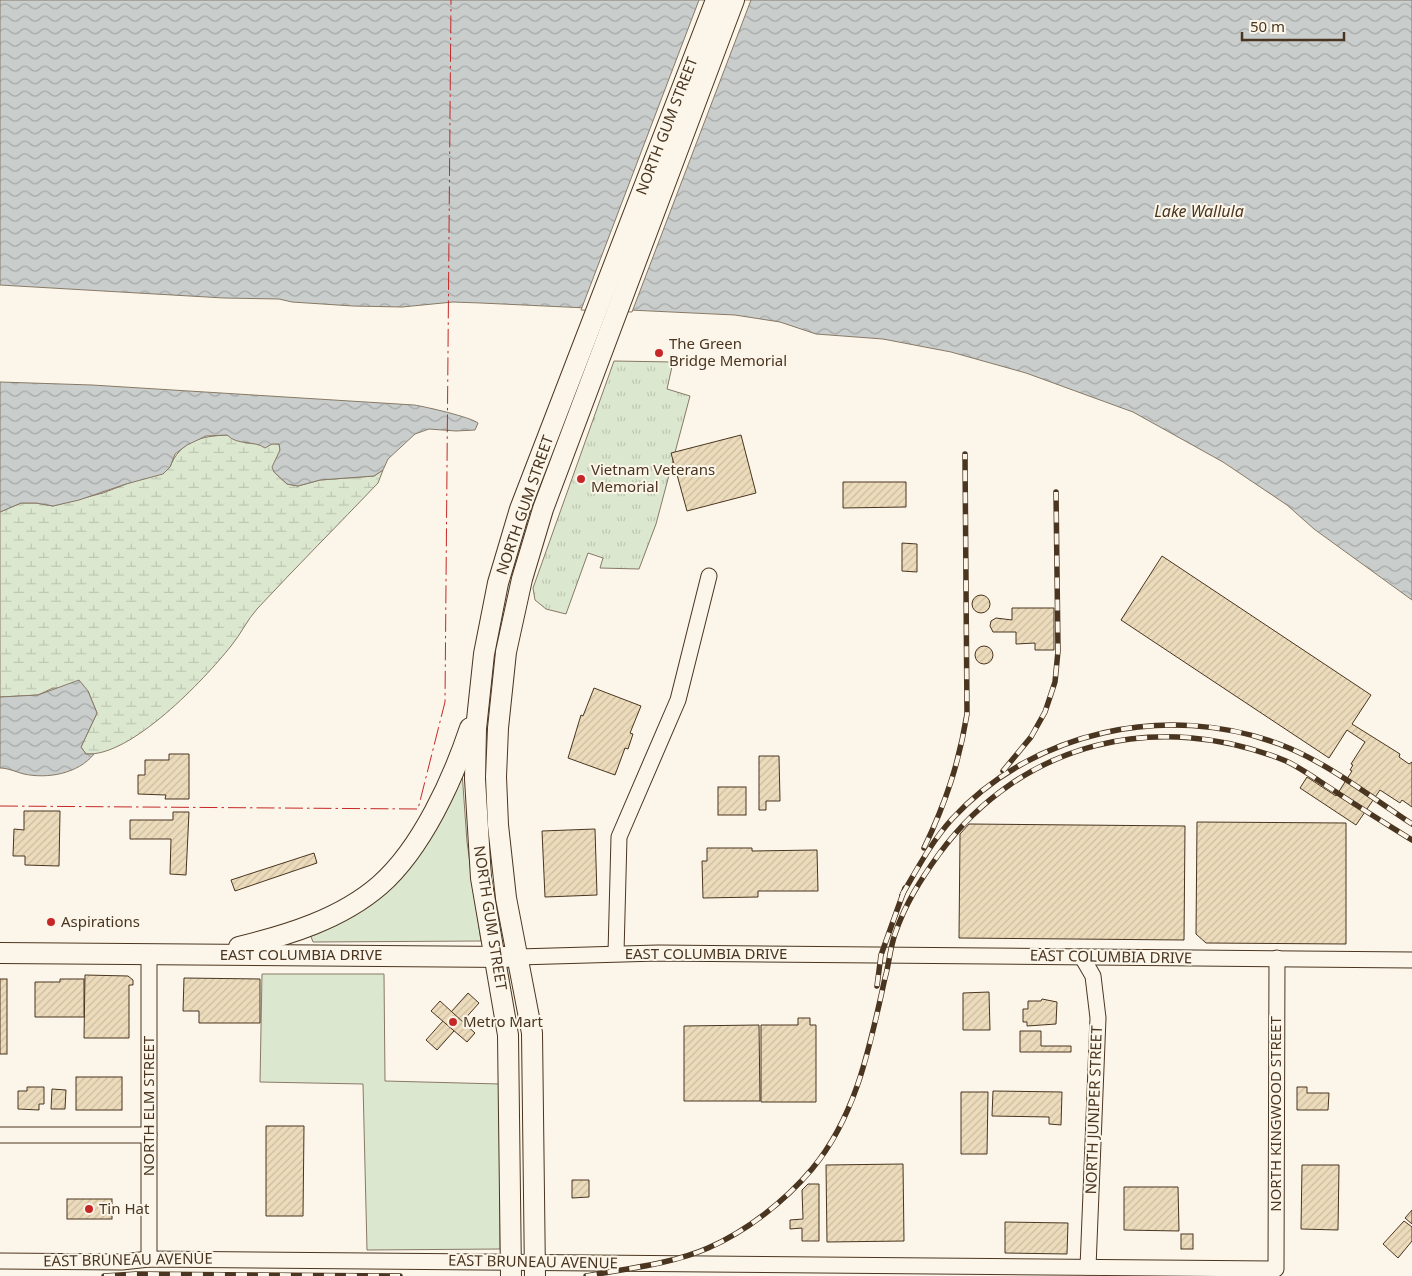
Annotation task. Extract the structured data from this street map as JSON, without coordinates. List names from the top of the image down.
{
  "streets": {
    "main road": ["NORTH GUM STREET", "EAST COLUMBIA DRIVE"],
    "street": [
      "NORTH ELM STREET",
      "NORTH JUNIPER STREET",
      "NORTH KINGWOOD STREET",
      "EAST BRUNEAU AVENUE"
    ]
  },
  "crossings": [
    ["NORTH GUM STREET", "EAST COLUMBIA DRIVE"],
    ["NORTH GUM STREET", "EAST BRUNEAU AVENUE"],
    ["EAST COLUMBIA DRIVE", "NORTH ELM STREET"],
    ["EAST COLUMBIA DRIVE", "NORTH JUNIPER STREET"],
    ["EAST COLUMBIA DRIVE", "NORTH KINGWOOD STREET"],
    ["NORTH ELM STREET", "EAST BRUNEAU AVENUE"],
    ["NORTH JUNIPER STREET", "EAST BRUNEAU AVENUE"],
    ["NORTH KINGWOOD STREET", "EAST BRUNEAU AVENUE"]
  ],
  "water": ["Lake Wallula"],
  "places": [
    "The Green Bridge Memorial",
    "Vietnam Veterans Memorial",
    "Aspirations",
    "Metro Mart",
    "Tin Hat"
  ],
  "scale_bar": "50 m"
}
